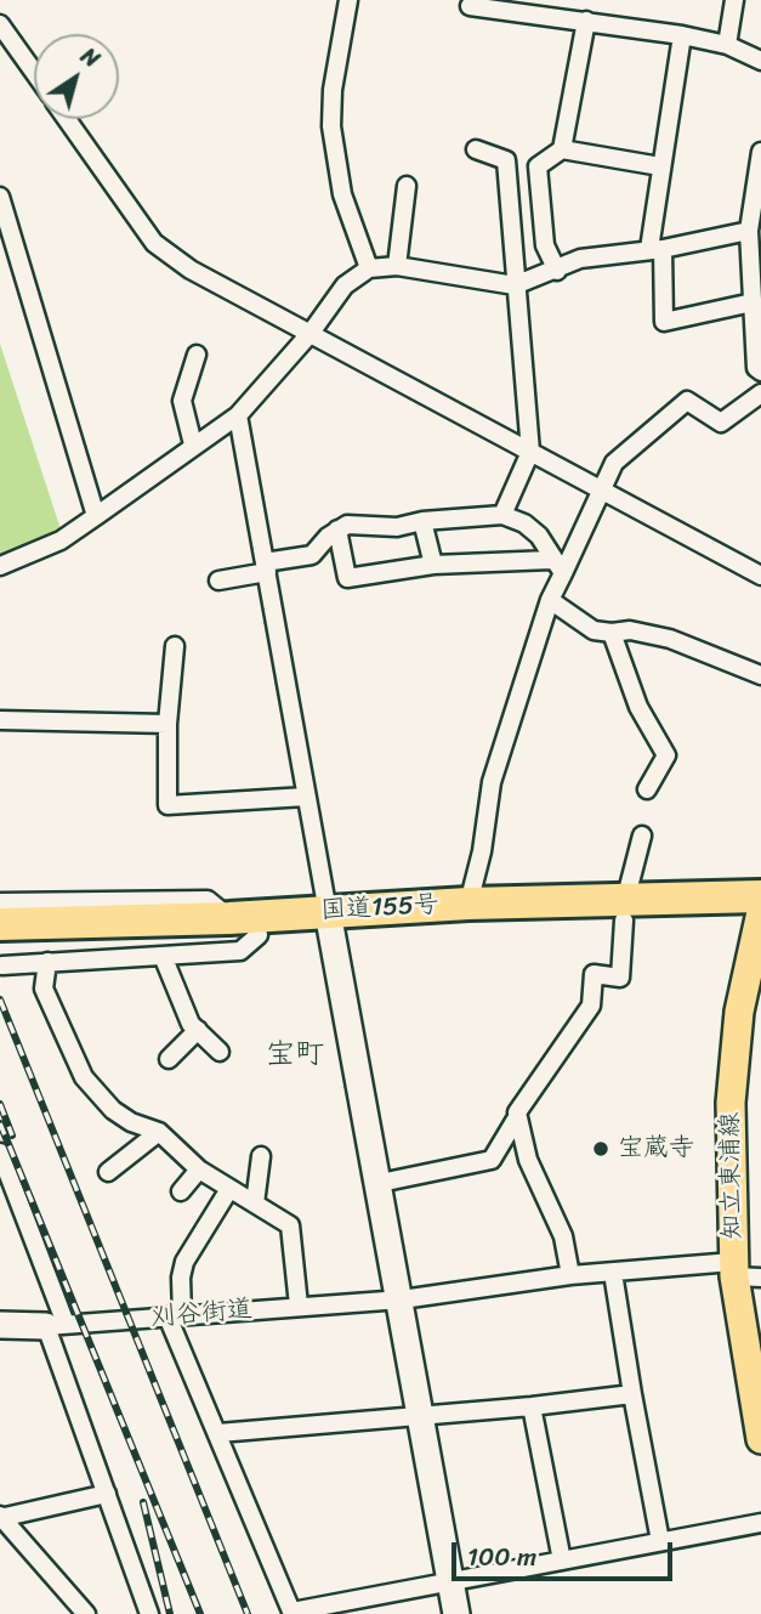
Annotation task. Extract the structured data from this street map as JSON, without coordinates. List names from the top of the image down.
{
  "streets": {
    "highway": ["国道155号"],
    "main road": ["知立東浦線"],
    "street": ["刈谷街道"]
  },
  "crossings": [
    ["国道155号", "知立東浦線"],
    ["知立東浦線", "刈谷街道"]
  ],
  "districts": ["宝町"],
  "places": ["宝蔵寺"],
  "scale_bar": "100 m",
  "north": "top right"
}
